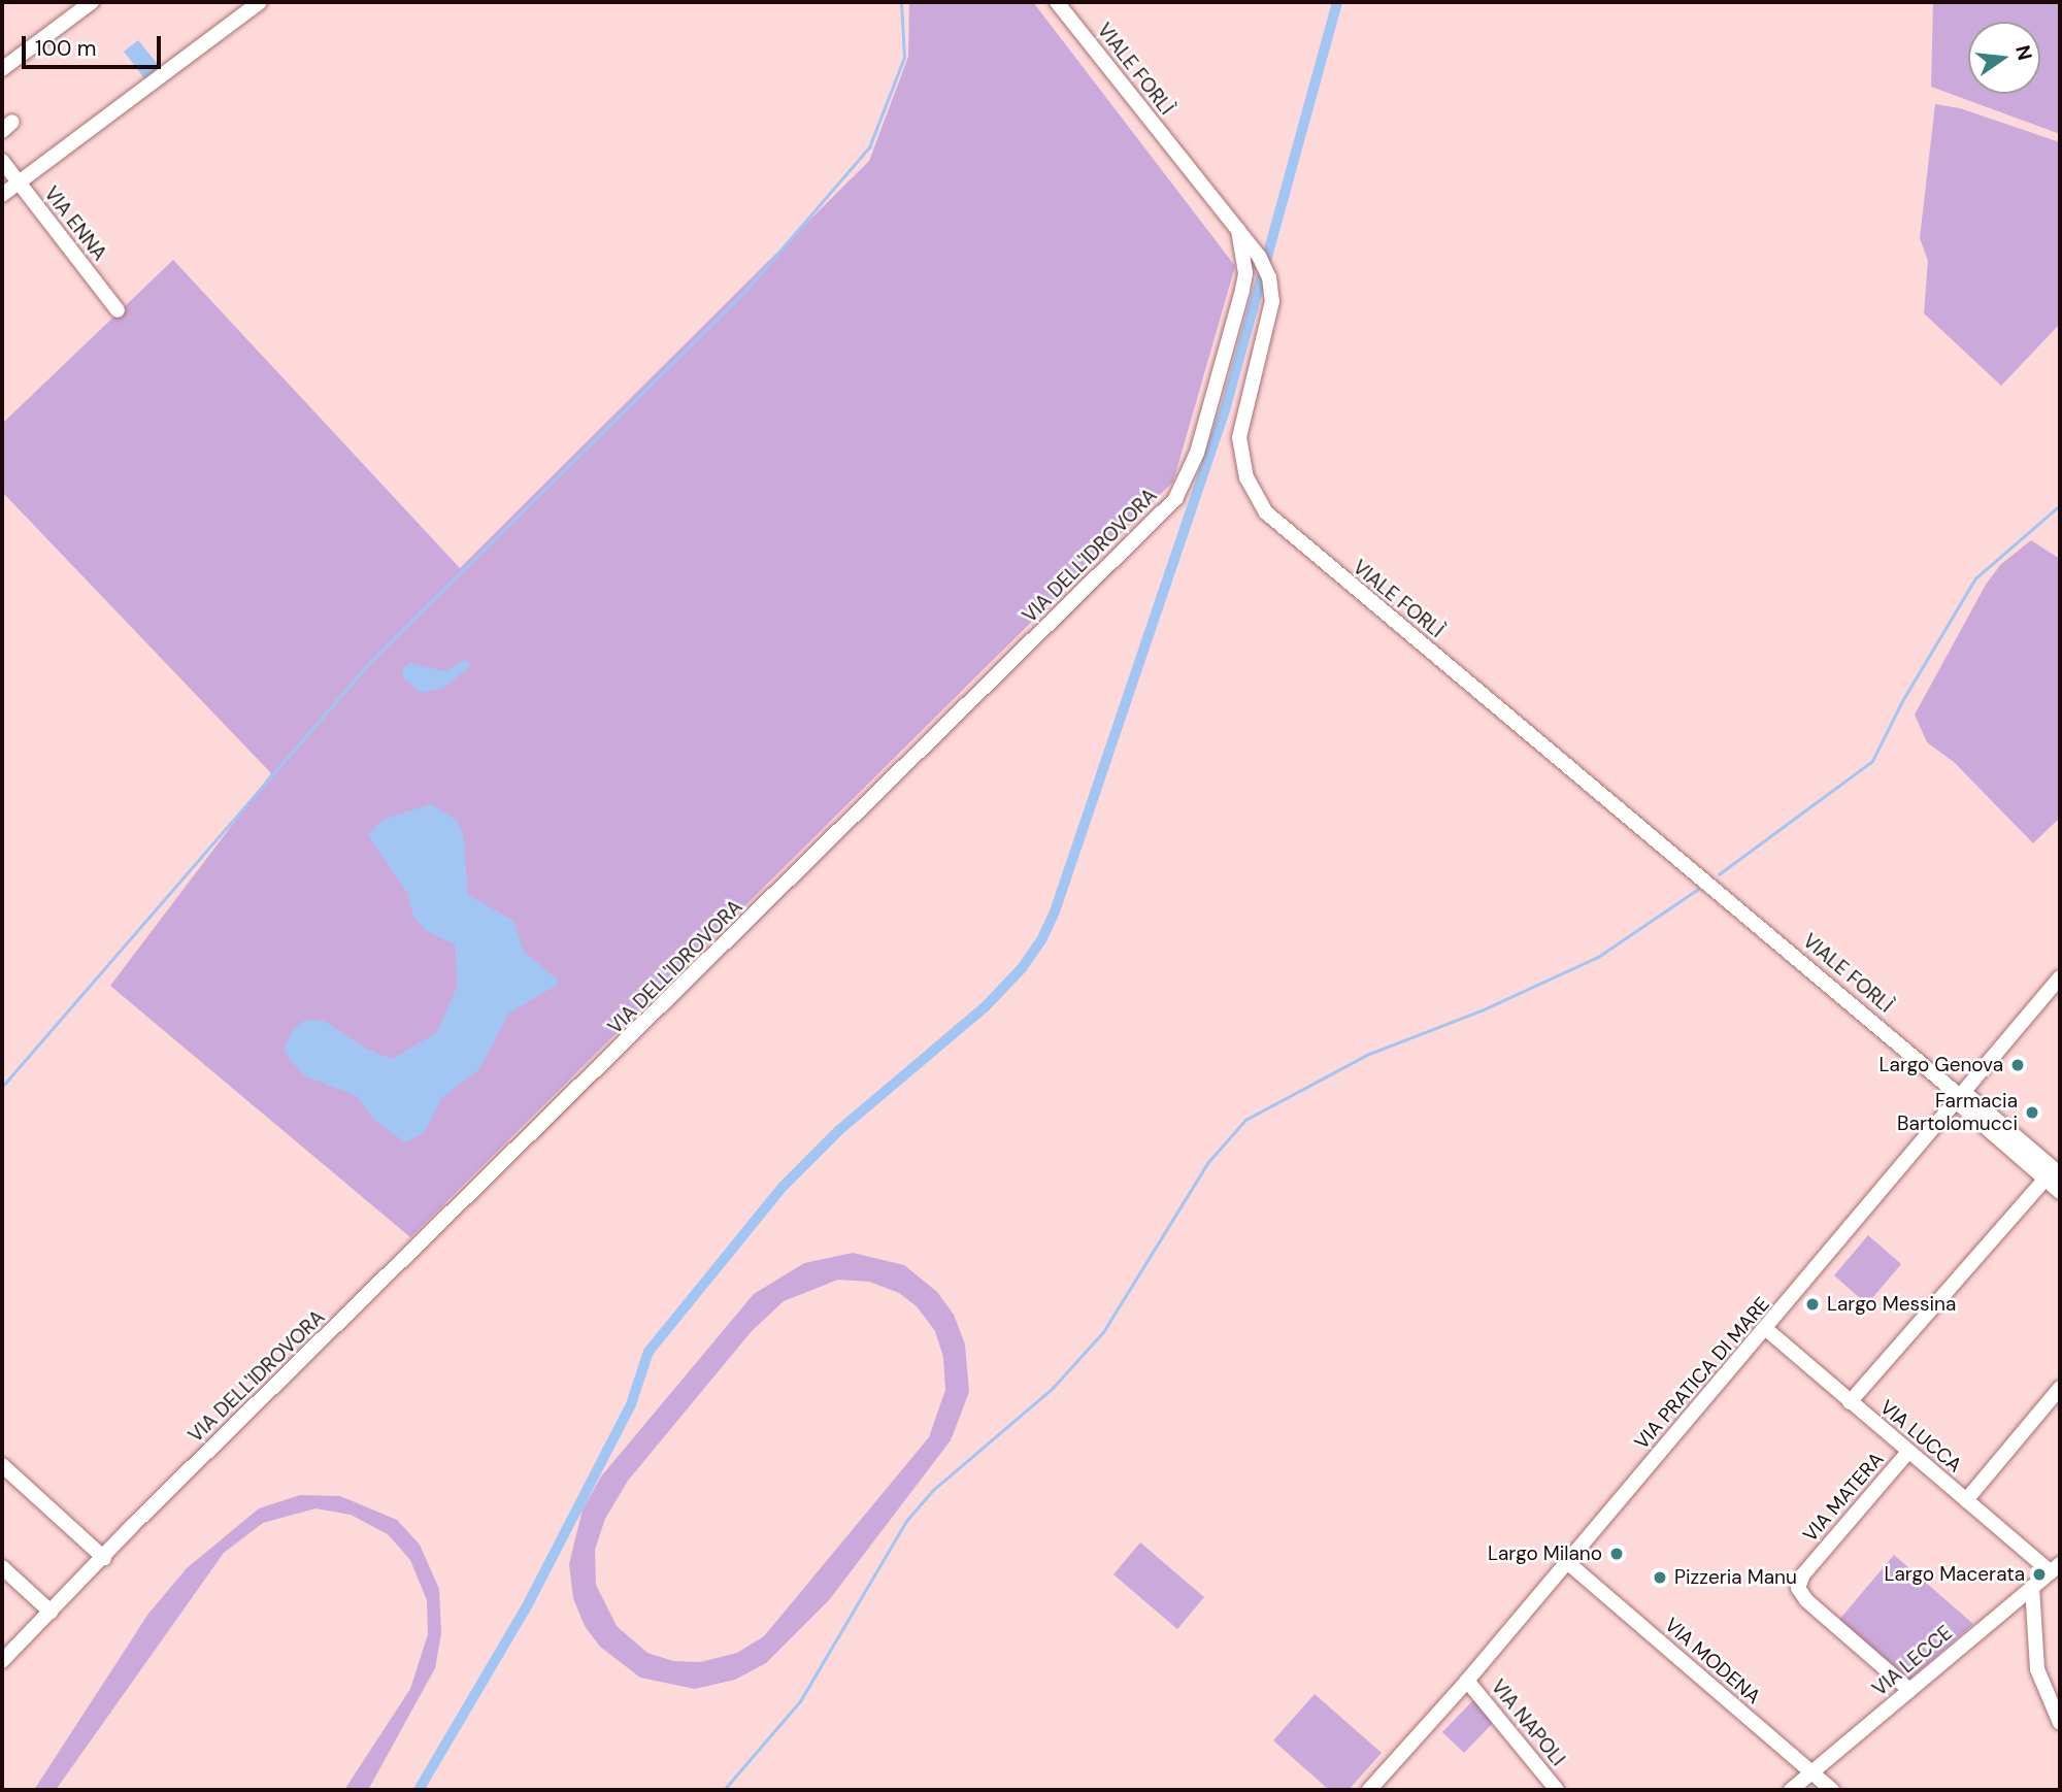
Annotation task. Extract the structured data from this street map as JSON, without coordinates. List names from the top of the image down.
{
  "streets": {
    "street": [
      "VIALE FORLÌ",
      "VIA ENNA",
      "VIA DELL'IDROVORA",
      "VIA PRATICA DI MARE",
      "VIA LUCCA",
      "VIA MATERA",
      "VIA MODENA",
      "VIA LECCE",
      "VIA NAPOLI"
    ]
  },
  "crossings": [
    ["VIALE FORLÌ", "VIA DELL'IDROVORA"],
    ["VIALE FORLÌ", "VIA PRATICA DI MARE"],
    ["VIA PRATICA DI MARE", "VIA LUCCA"],
    ["VIA PRATICA DI MARE", "VIA MODENA"],
    ["VIA PRATICA DI MARE", "VIA NAPOLI"],
    ["VIA LUCCA", "VIA MATERA"],
    ["VIA LUCCA", "VIA LECCE"],
    ["VIA MATERA", "VIA LECCE"],
    ["VIA MODENA", "VIA LECCE"]
  ],
  "places": [
    "Largo Genova",
    "Farmacia Bartolomucci",
    "Largo Messina",
    "Largo Milano",
    "Largo Macerata",
    "Pizzeria Manu"
  ],
  "scale_bar": "100 m",
  "north": "right"
}
